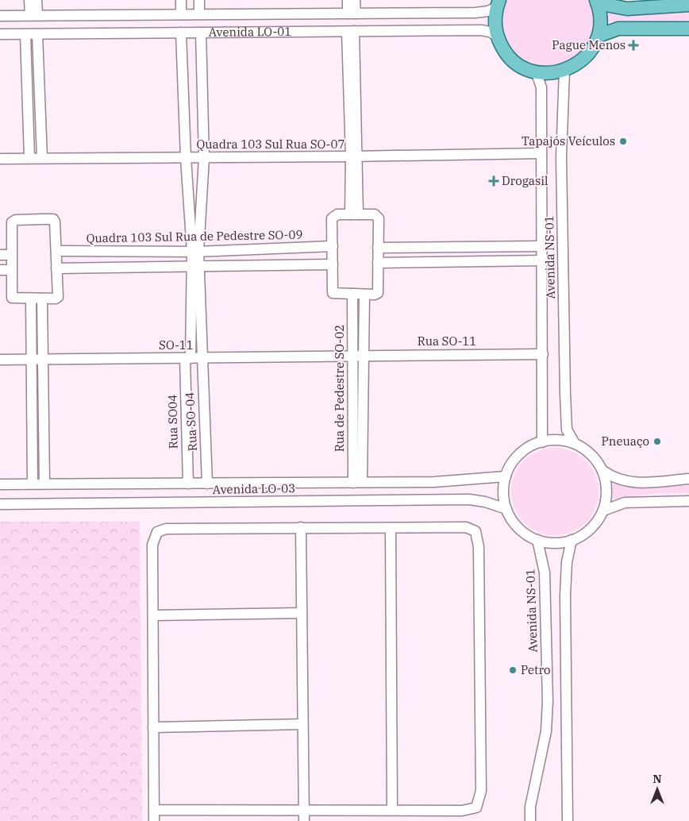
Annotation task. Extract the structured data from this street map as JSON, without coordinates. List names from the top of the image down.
{
  "streets": {
    "street": [
      "Avenida LO-01",
      "Quadra 103 Sul Rua SO-07",
      "Quadra 103 Sul Rua de Pedestre SO-09",
      "Avenida NS-01",
      "Rua SO-11",
      "SO-11",
      "Rua de Pedestre SO-02",
      "Rua SO04",
      "Rua SO-04",
      "Avenida LO-03"
    ]
  },
  "crossings": [
    ["Quadra 103 Sul Rua SO-07", "Avenida NS-01"],
    ["Avenida NS-01", "Rua SO-11"],
    ["Avenida NS-01", "Avenida LO-03"],
    ["Rua SO-11", "SO-11"],
    ["Rua SO-11", "Rua de Pedestre SO-02"],
    ["SO-11", "Rua de Pedestre SO-02"],
    ["SO-11", "Rua SO04"],
    ["SO-11", "Rua SO-04"],
    ["Rua de Pedestre SO-02", "Avenida LO-03"],
    ["Rua SO04", "Rua SO-04"],
    ["Rua SO04", "Avenida LO-03"],
    ["Rua SO-04", "Avenida LO-03"]
  ],
  "places": {
    "health": ["Pague Menos", "Drogasil"],
    "other": ["Tapajós Veículos", "Pneuaço", "Petro"]
  },
  "north": "top"
}
